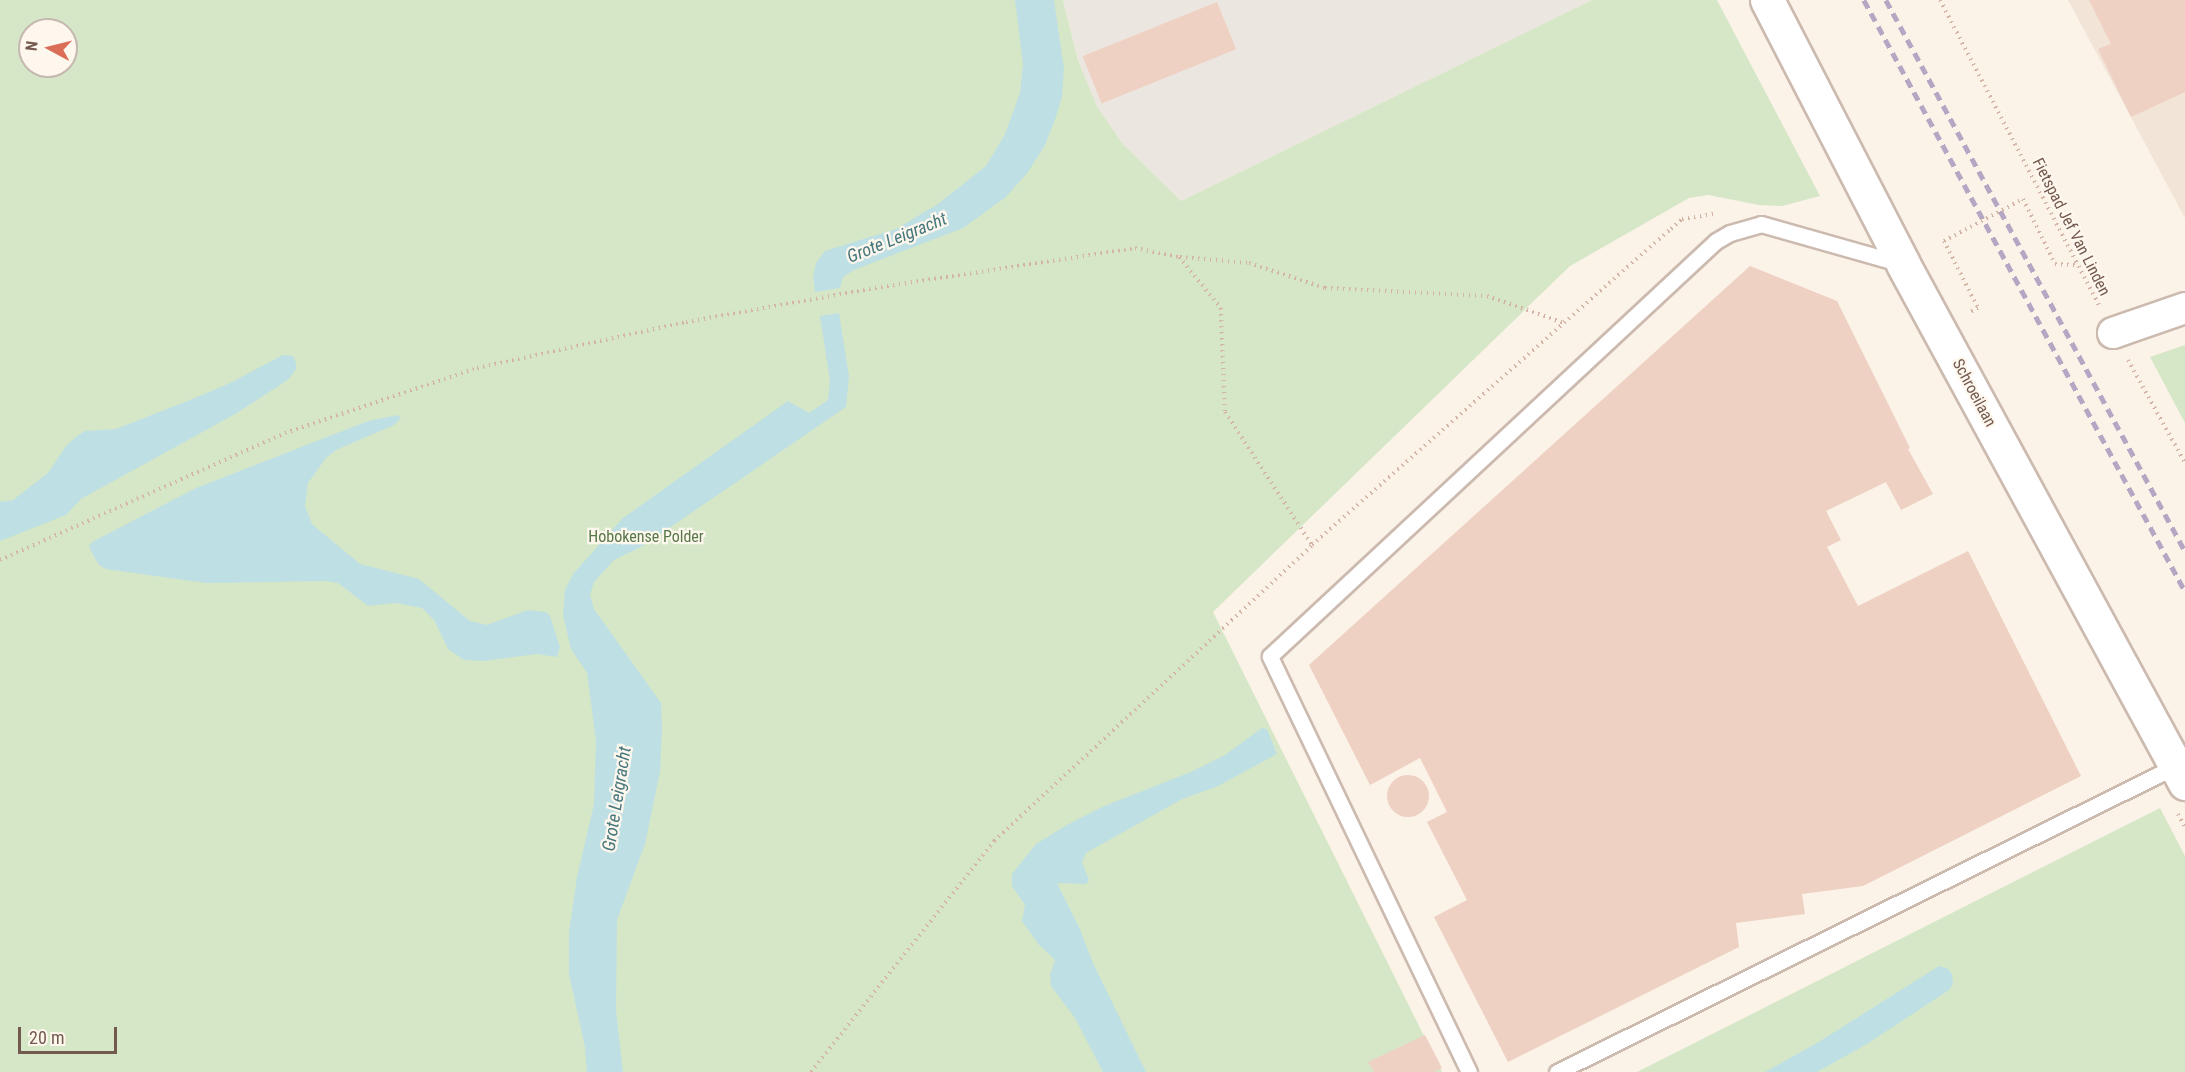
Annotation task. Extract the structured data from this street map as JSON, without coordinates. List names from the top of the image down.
{
  "streets": {
    "street": ["Schroeilaan"],
    "path": ["Fietspad Jef Van Linden"]
  },
  "water": ["Grote Leigracht"],
  "parks": ["Hobokense Polder"],
  "scale_bar": "20 m",
  "north": "left"
}
